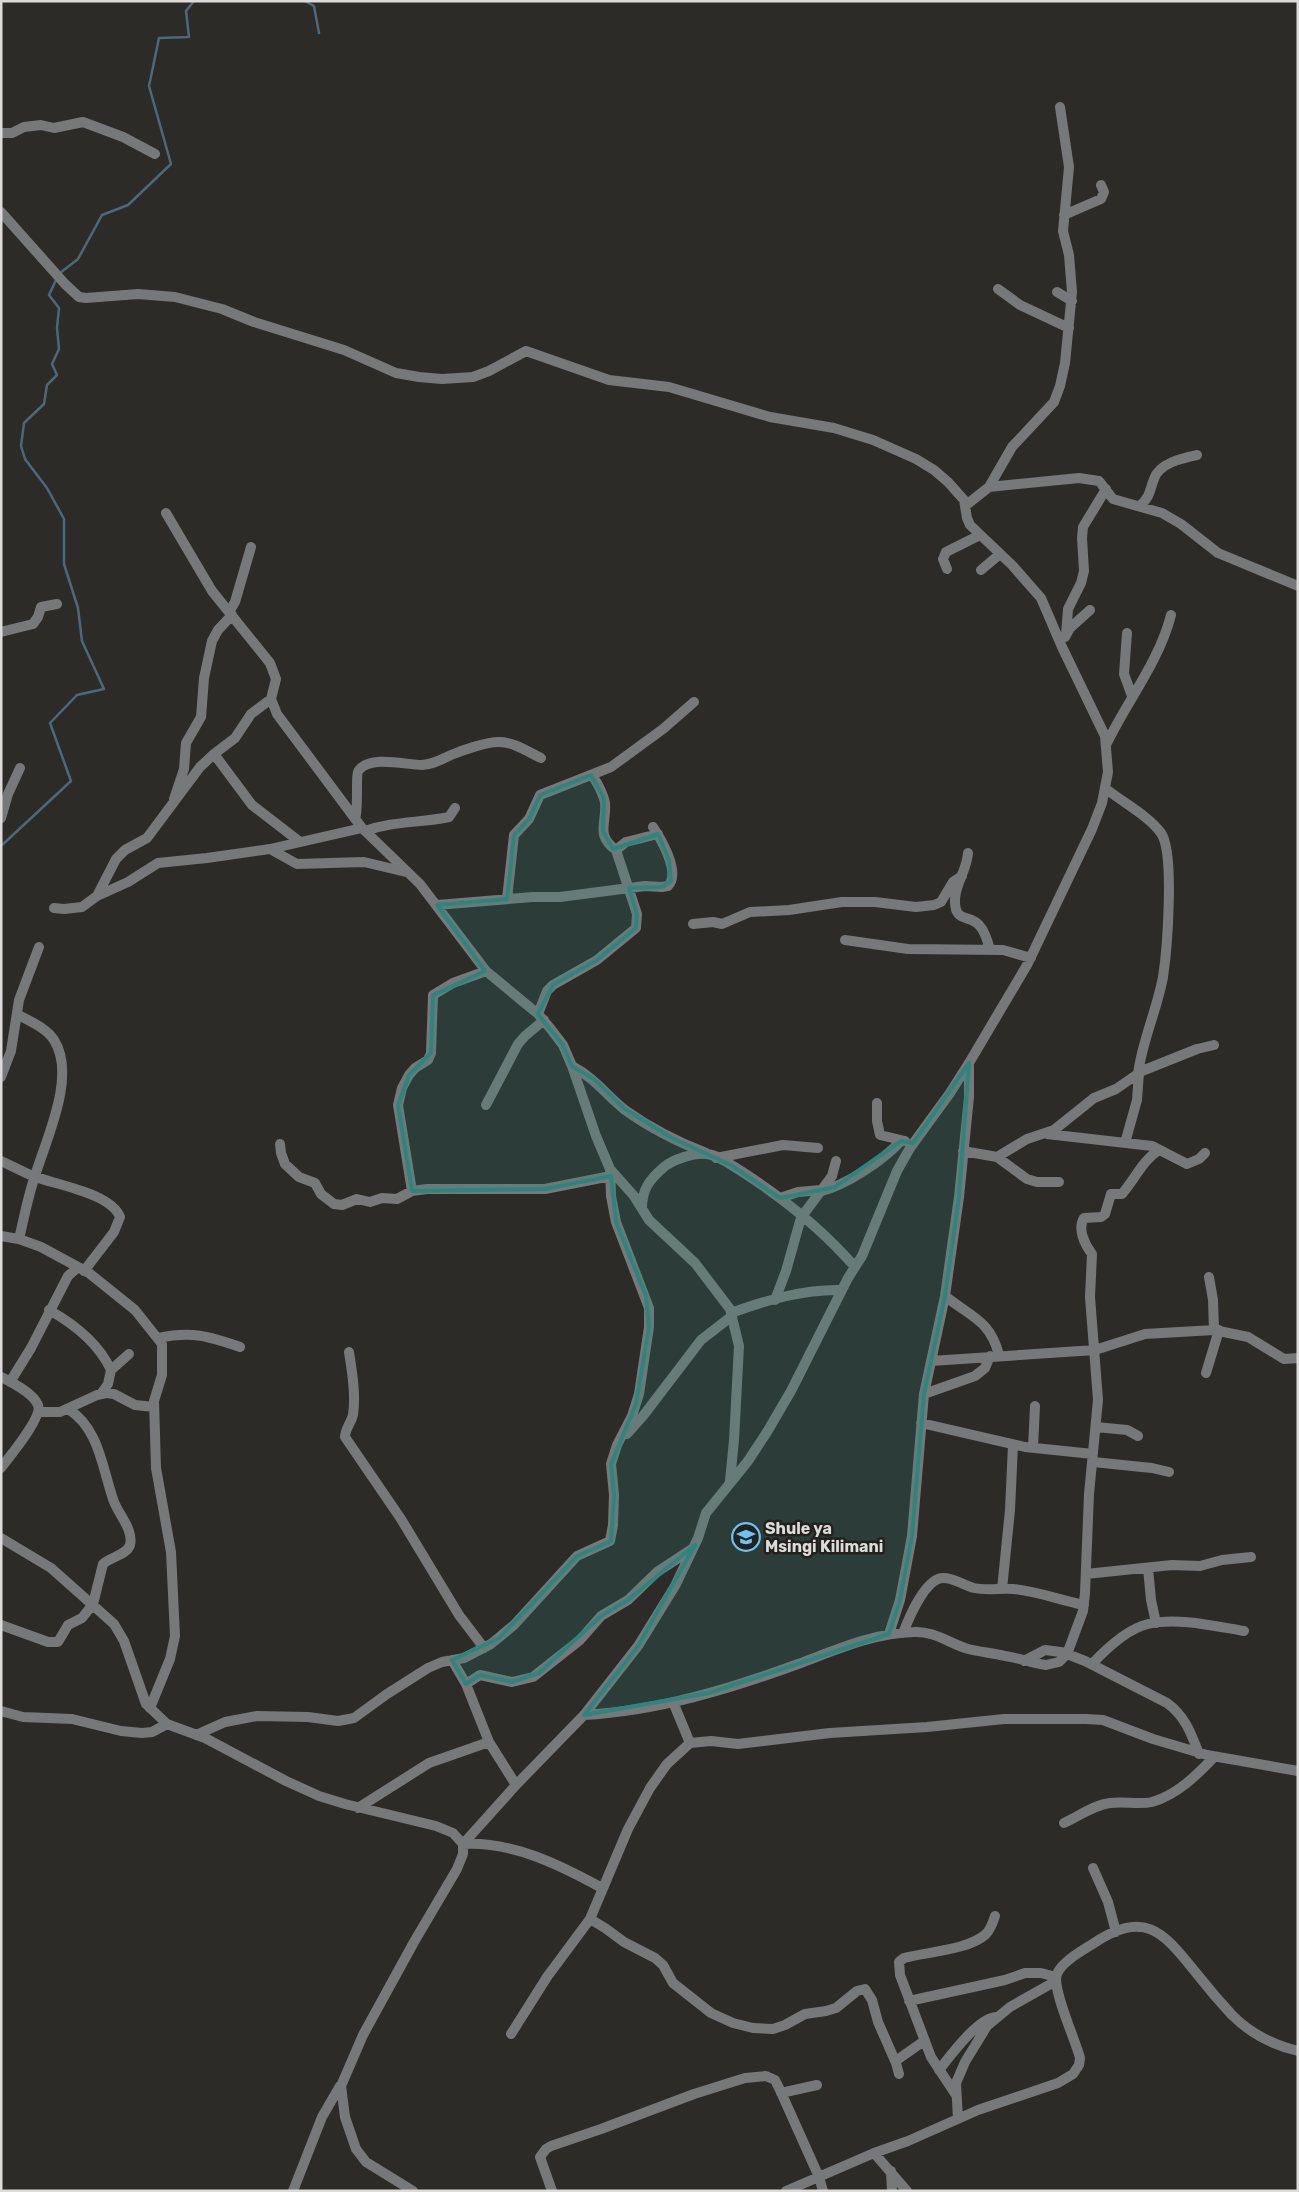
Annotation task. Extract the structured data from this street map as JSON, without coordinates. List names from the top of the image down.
{
  "places": {
    "school or university": ["Shule ya Msingi Kilimani"]
  }
}
